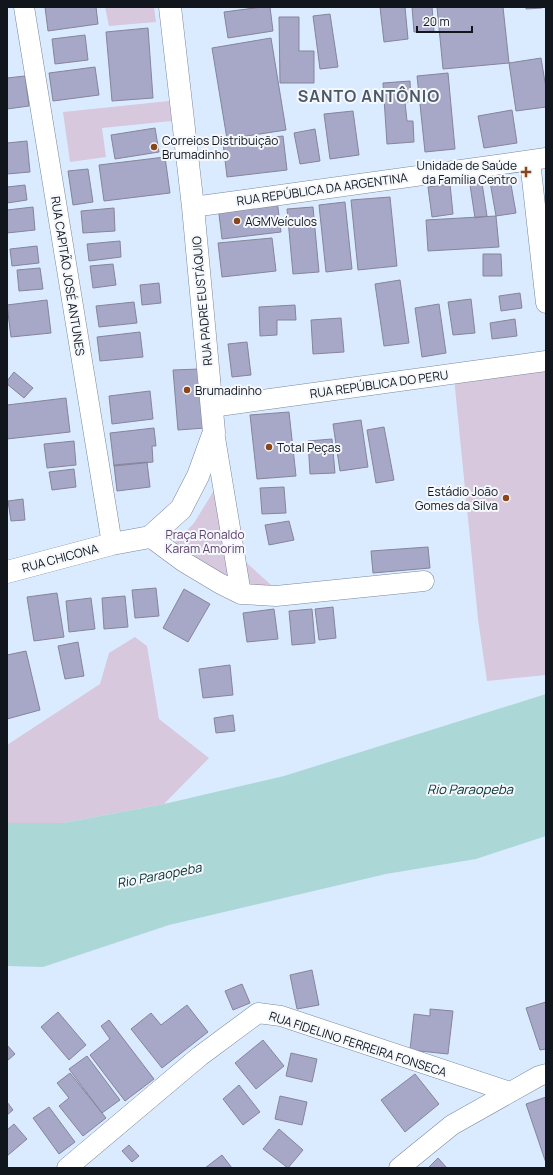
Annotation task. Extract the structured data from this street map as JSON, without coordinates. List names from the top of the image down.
{
  "streets": {
    "main road": ["RUA PADRE EUSTÁQUIO", "RUA CHICONA"],
    "street": [
      "RUA REPÚBLICA DA ARGENTINA",
      "RUA CAPITÃO JOSÉ ANTUNES",
      "RUA REPÚBLICA DO PERU",
      "RUA FIDELINO FERREIRA FONSECA"
    ]
  },
  "crossings": [
    ["RUA REPÚBLICA DA ARGENTINA", "RUA PADRE EUSTÁQUIO"],
    ["RUA CAPITÃO JOSÉ ANTUNES", "RUA CHICONA"],
    ["RUA PADRE EUSTÁQUIO", "RUA REPÚBLICA DO PERU"]
  ],
  "districts": ["SANTO ANTÔNIO"],
  "water": ["Rio Paraopeba"],
  "parks": ["Praça Ronaldo Karam Amorim"],
  "places": {
    "other": [
      "Correios Distribuição Brumadinho",
      "AGMVeículos",
      "Brumadinho",
      "Total Peças",
      "Estádio João Gomes da Silva"
    ],
    "health": ["Unidade de Saúde da Família Centro"]
  },
  "scale_bar": "20 m"
}
